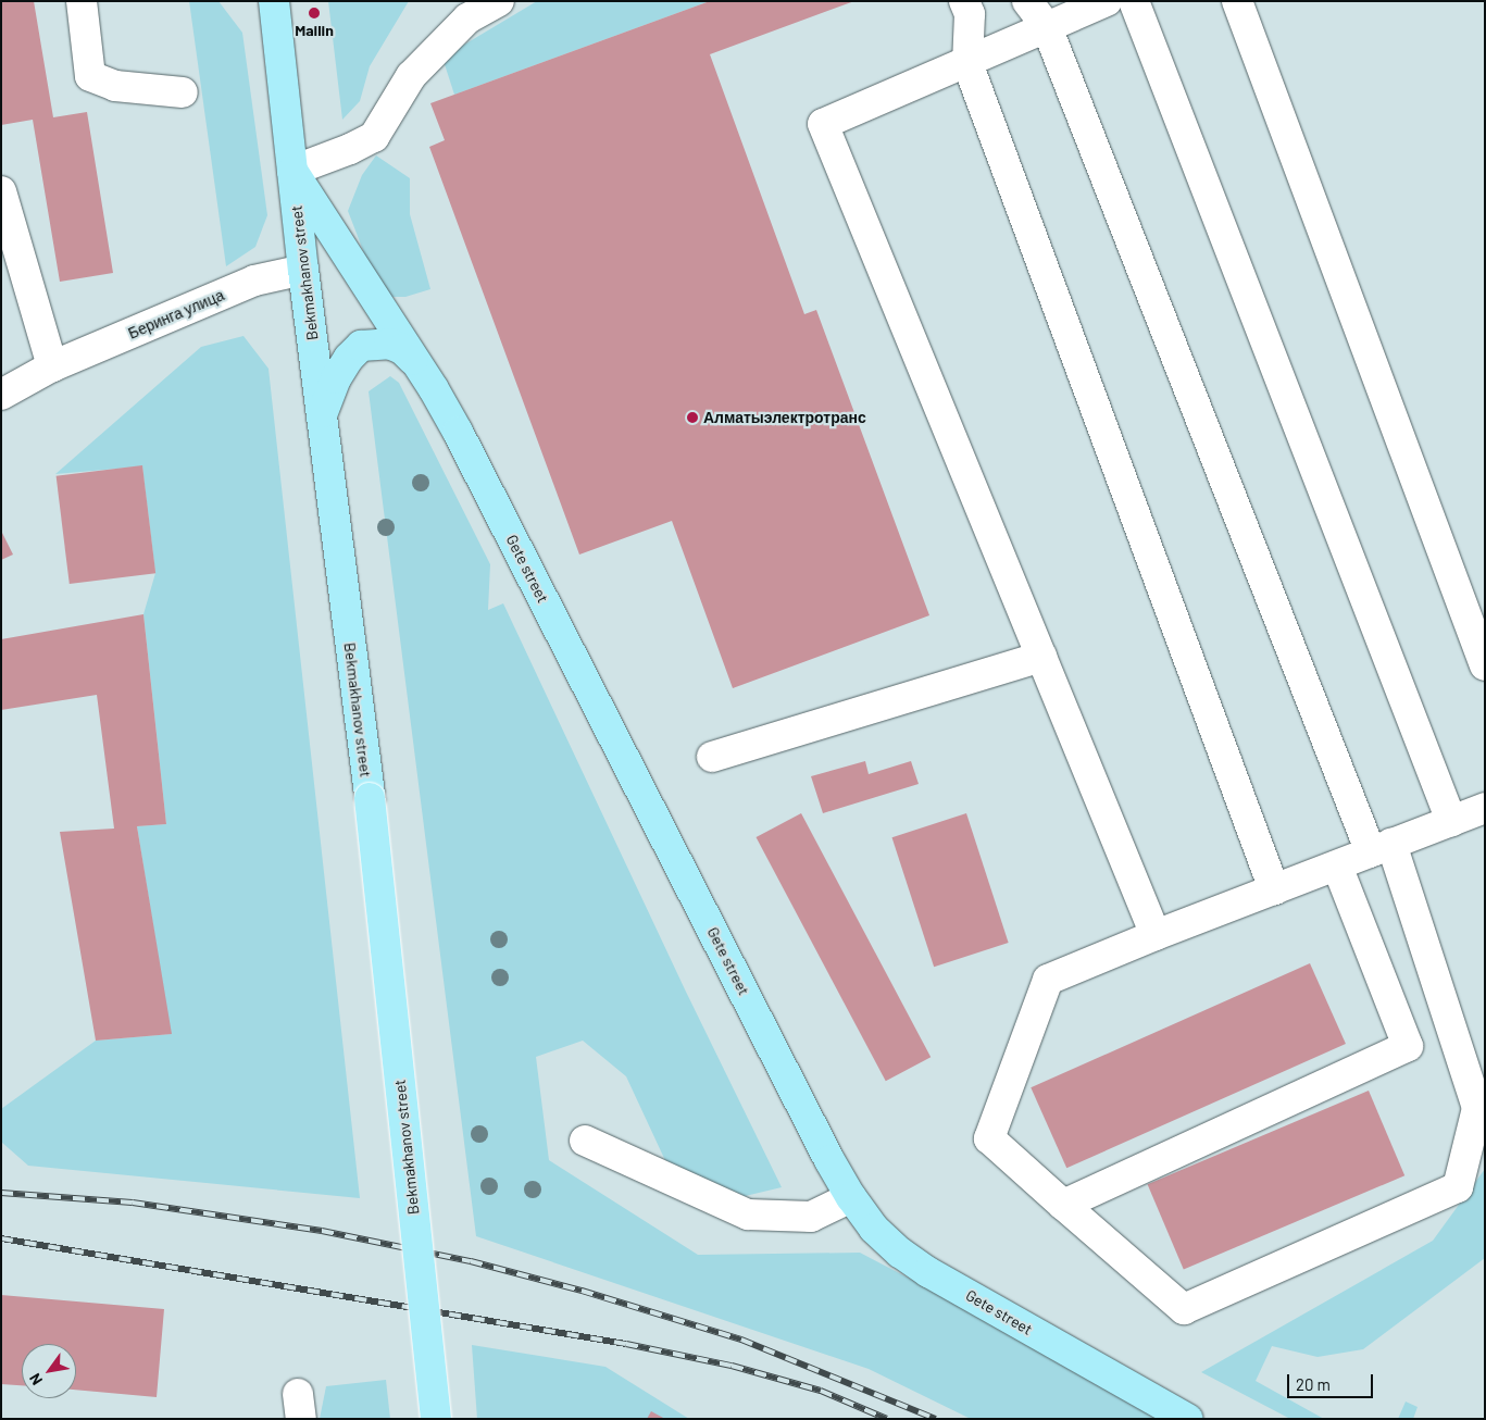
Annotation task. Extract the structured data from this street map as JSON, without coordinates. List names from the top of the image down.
{
  "streets": {
    "main road": ["Bekmakhanov street", "Gete street"],
    "street": ["Беринга улица"]
  },
  "crossings": [
    ["Bekmakhanov street", "Беринга улица"],
    ["Bekmakhanov street", "Gete street"]
  ],
  "places": ["Mailin", "Алматыэлектротранс"],
  "scale_bar": "20 m",
  "north": "bottom left"
}
